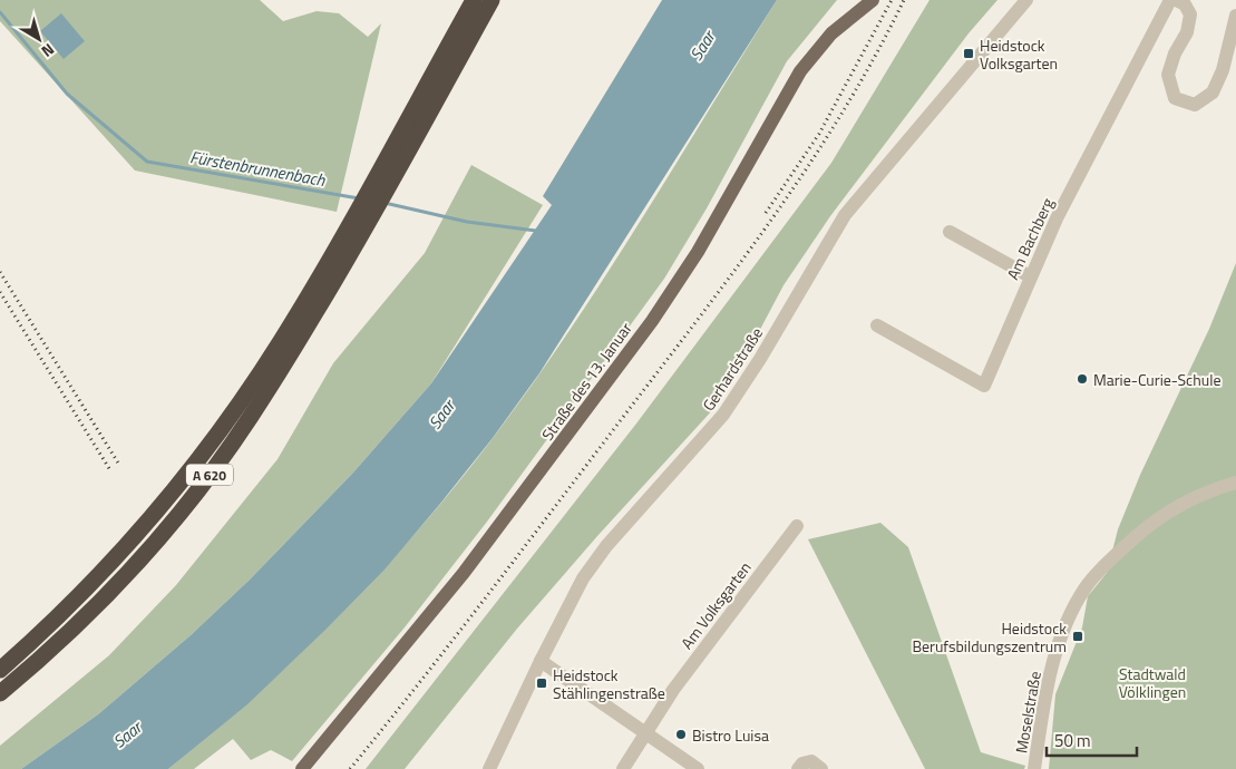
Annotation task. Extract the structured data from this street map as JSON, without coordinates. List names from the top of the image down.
{
  "streets": {
    "highway": ["A 620"],
    "main road": ["Straße des 13. Januar"],
    "street": [
      "Am Bachberg",
      "Gerhardstraße",
      "Am Volksgarten",
      "Moselstraße"
    ]
  },
  "water": ["Saar", "Fürstenbrunnenbach"],
  "parks": ["Stadtwald Völklingen"],
  "places": {
    "transit": ["Heidstock Volksgarten", "Heidstock Berufsbildungszentrum", "Heidstock Stählingenstraße"],
    "other": ["Marie-Curie-Schule", "Bistro Luisa"]
  },
  "scale_bar": "50 m",
  "north": "bottom right"
}
